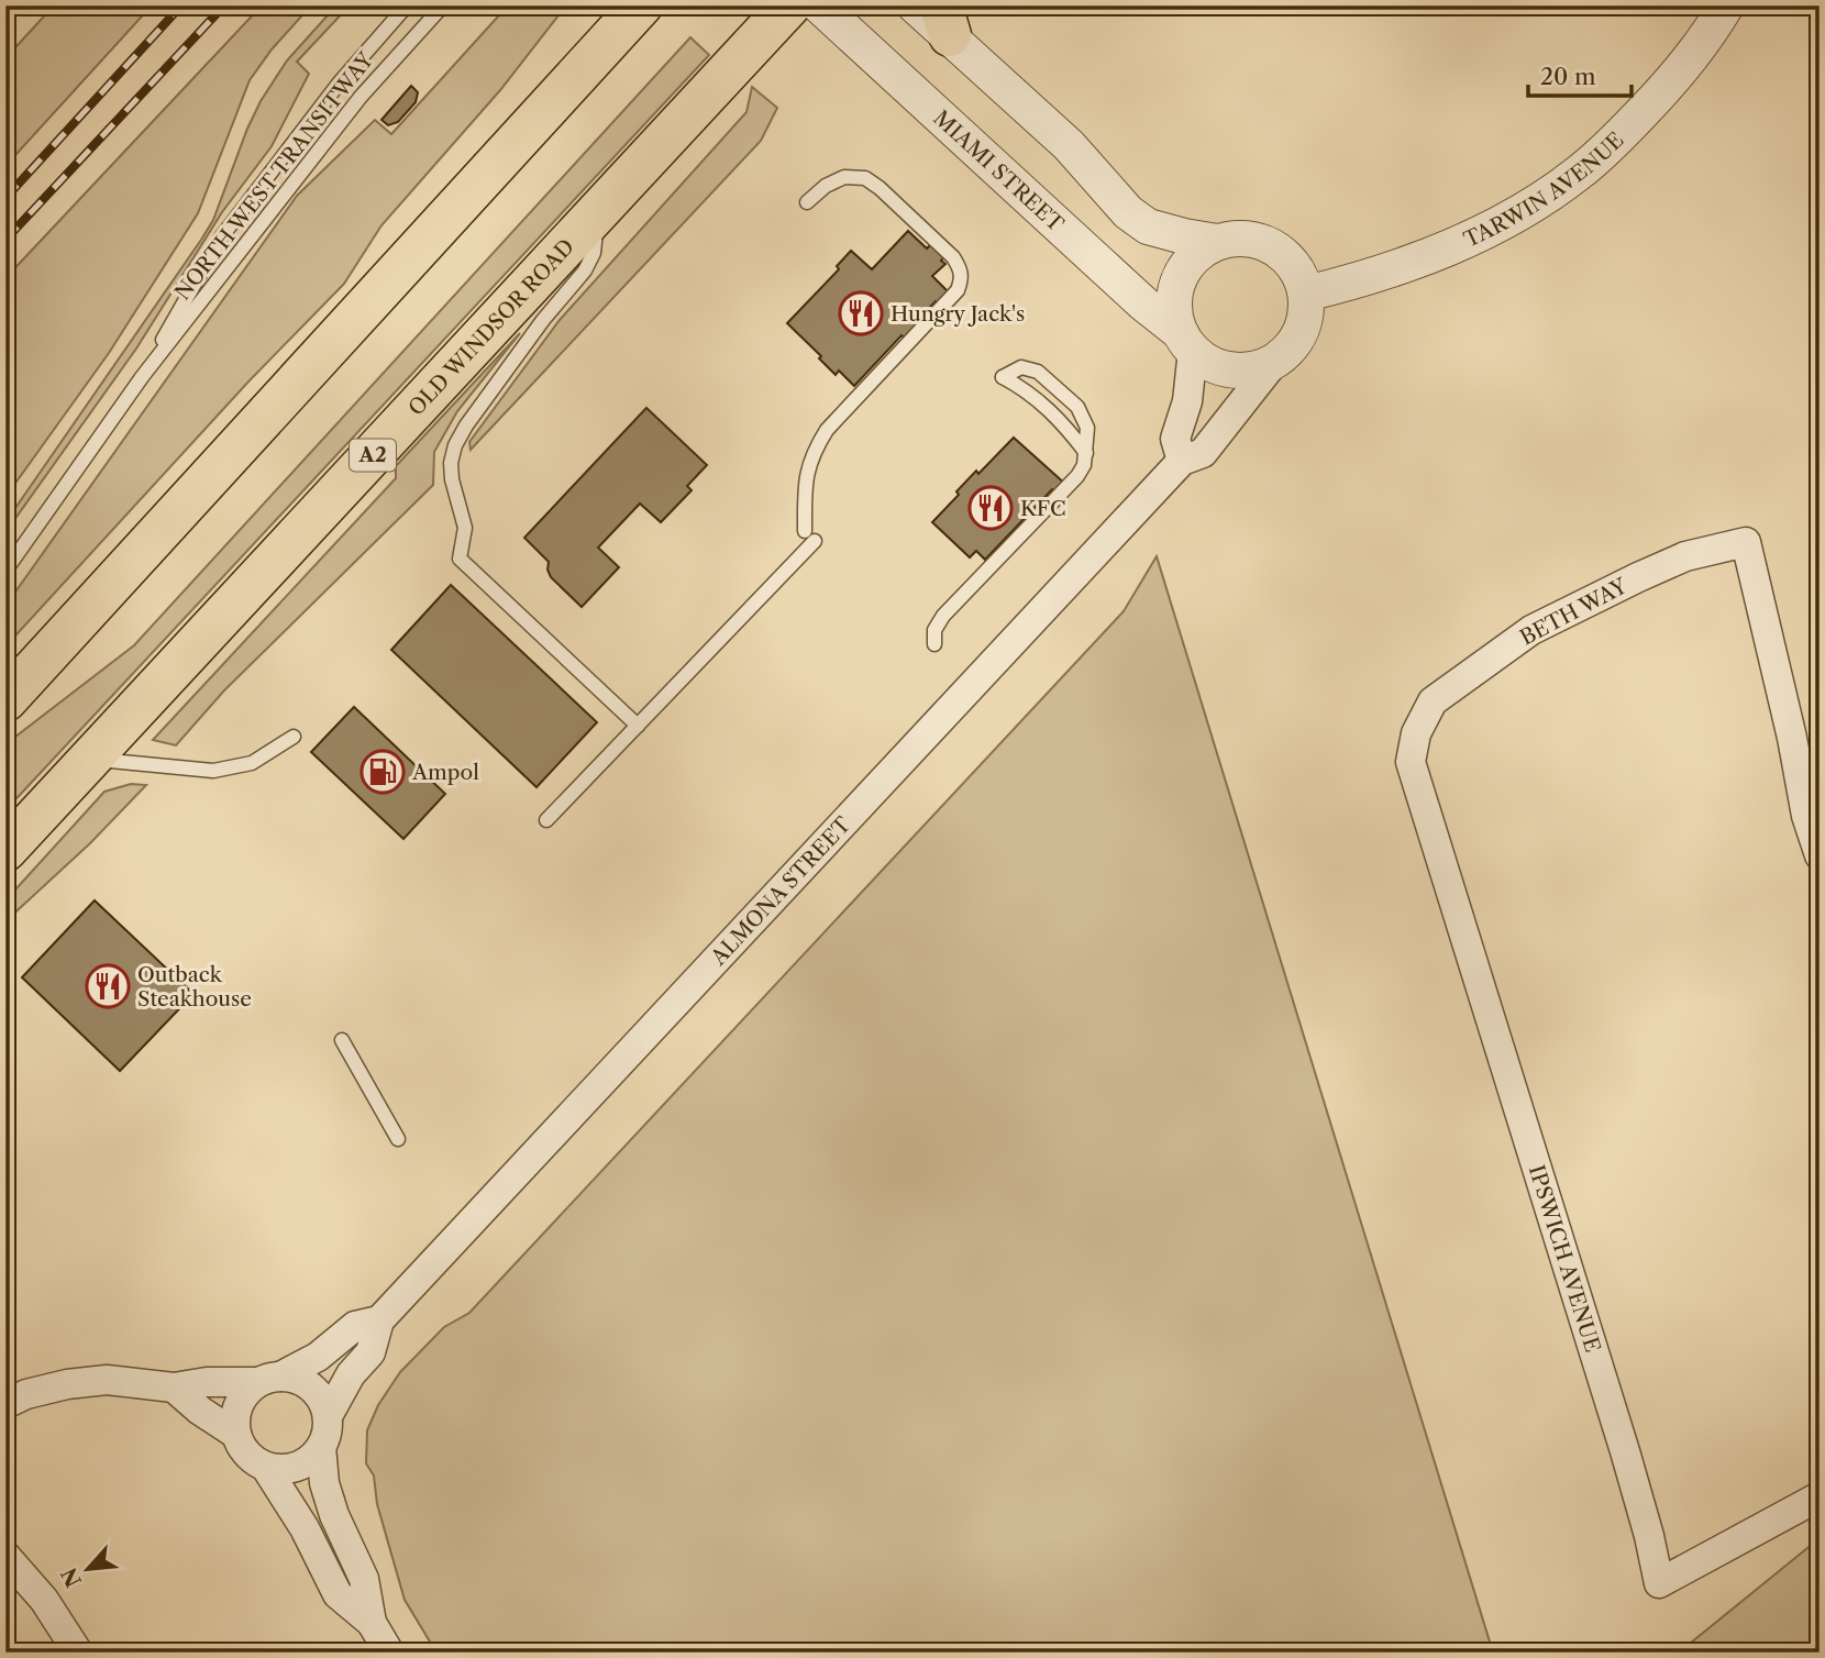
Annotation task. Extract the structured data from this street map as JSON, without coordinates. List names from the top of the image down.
{
  "streets": {
    "highway": ["OLD WINDSOR ROAD", "A2"],
    "street": [
      "MIAMI STREET",
      "TARWIN AVENUE",
      "BETH WAY",
      "ALMONA STREET",
      "IPSWICH AVENUE"
    ],
    "lane": ["NORTH WEST TRANSITWAY"]
  },
  "crossings": [
    ["MIAMI STREET", "TARWIN AVENUE"],
    ["MIAMI STREET", "ALMONA STREET"],
    ["TARWIN AVENUE", "ALMONA STREET"],
    ["BETH WAY", "IPSWICH AVENUE"]
  ],
  "places": {
    "restaurant": ["Hungry Jack's", "KFC", "Outback Steakhouse"],
    "fuel station": ["Ampol"]
  },
  "scale_bar": "20 m",
  "north": "bottom left"
}
